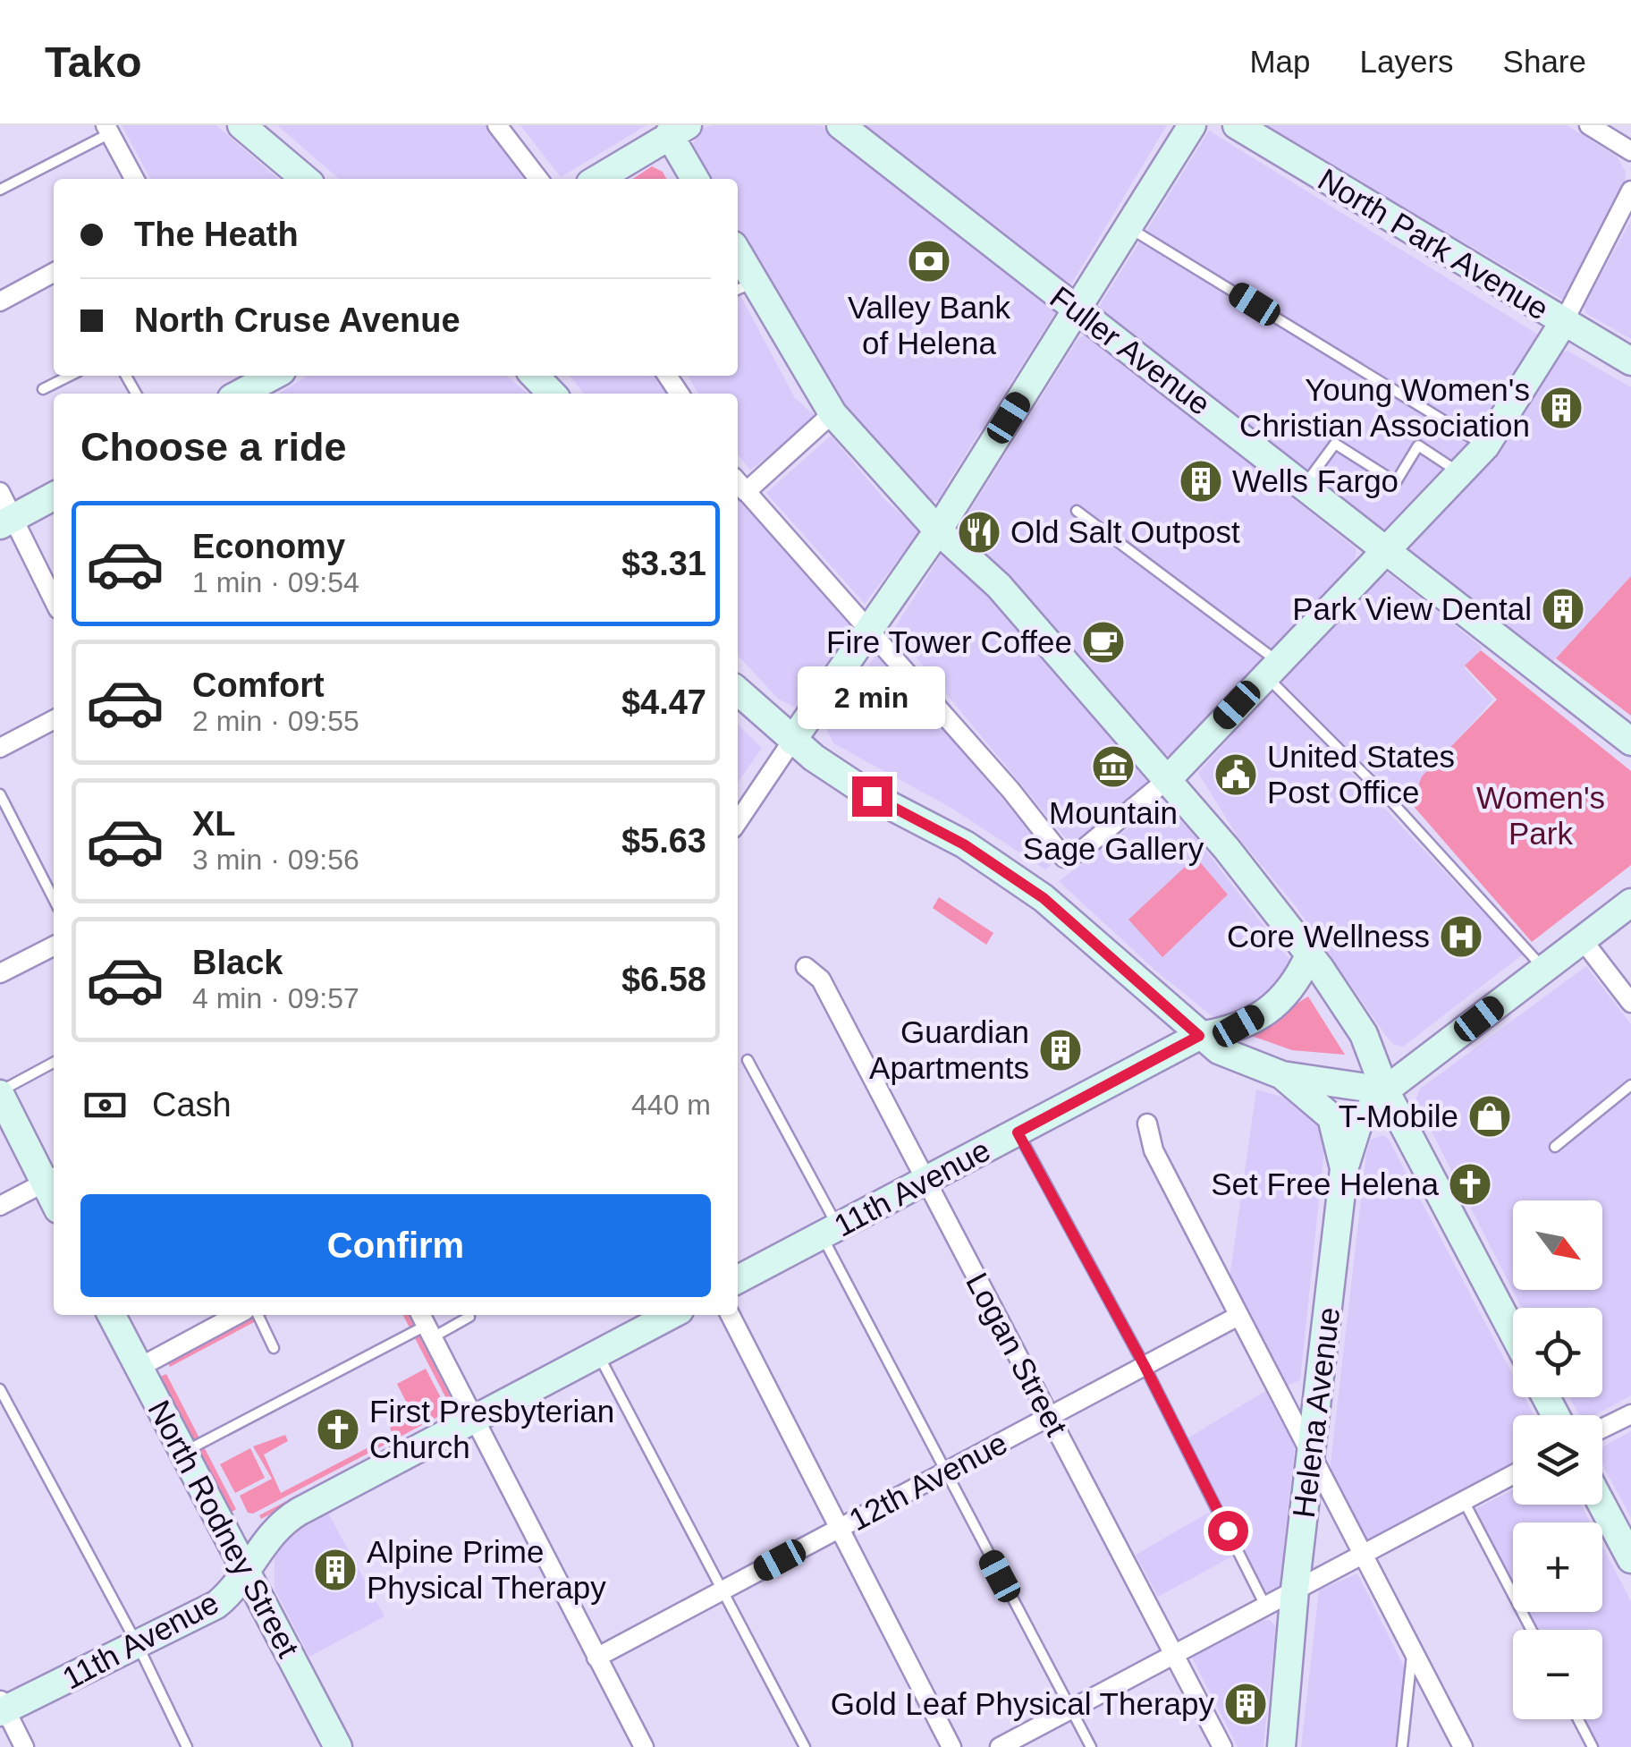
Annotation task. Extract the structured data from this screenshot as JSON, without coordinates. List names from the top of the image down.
{
  "streets": {
    "street": [
      "North Park Avenue",
      "Fuller Avenue",
      "11th Avenue",
      "Logan Street",
      "Helena Avenue",
      "12th Avenue",
      "North Rodney Street"
    ]
  },
  "crossings": [
    ["11th Avenue", "Logan Street"],
    ["11th Avenue", "North Rodney Street"],
    ["Logan Street", "12th Avenue"]
  ],
  "parks": ["Women's Park"],
  "places": {
    "bank": ["Valley Bank of Helena"],
    "building": [
      "Young Women's Christian Association",
      "Wells Fargo",
      "Park View Dental",
      "Guardian Apartments",
      "Alpine Prime Physical Therapy",
      "Gold Leaf Physical Therapy"
    ],
    "restaurant": ["Old Salt Outpost"],
    "cafe": ["Fire Tower Coffee"],
    "museum": ["Mountain Sage Gallery"],
    "public building": ["United States Post Office"],
    "hospital": ["Core Wellness"],
    "shop": ["T-Mobile"],
    "church": ["Set Free Helena", "First Presbyterian Church"]
  },
  "north": "bottom right",
  "page": {
    "header": "Tako",
    "nav": ["Map", "Layers", "Share"],
    "banner": ["The Heath", "North Cruse Avenue"],
    "heading": "Choose a ride",
    "list": [
      {
        "name": "Economy",
        "note": "1 min · 09:54",
        "value": "$3.31"
      },
      {
        "name": "Comfort",
        "note": "2 min · 09:55",
        "value": "$4.47"
      },
      {
        "name": "XL",
        "note": "3 min · 09:56",
        "value": "$5.63"
      },
      {
        "name": "Black",
        "note": "4 min · 09:57",
        "value": "$6.58"
      }
    ],
    "bubble": "2 min",
    "pay": ["Cash", "440 m"],
    "buttons": "Confirm",
    "map_buttons": ["+", "−"]
  }
}
